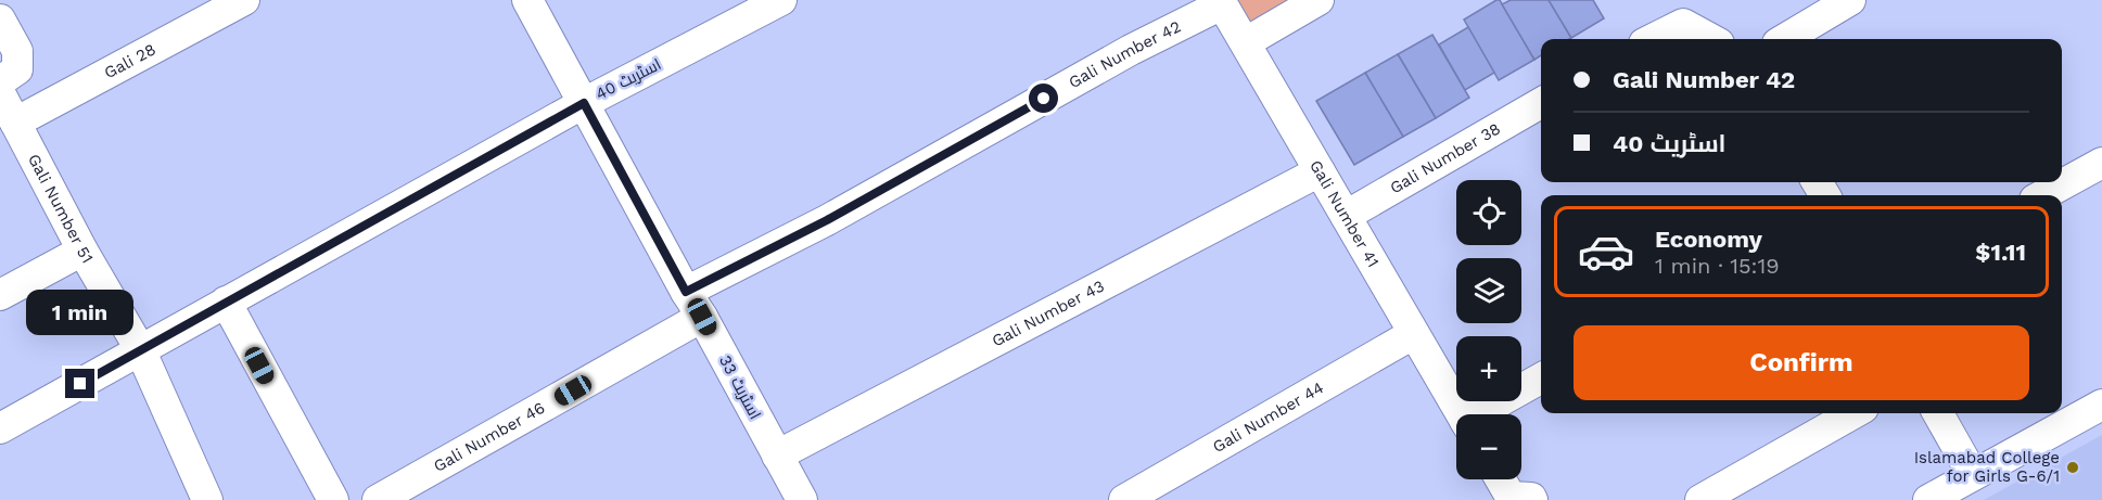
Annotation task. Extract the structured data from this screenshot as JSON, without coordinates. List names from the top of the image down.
{
  "streets": {
    "street": [
      "Gali Number 42",
      "Gali 28",
      "اسٹریٹ 40",
      "Gali Number 38",
      "Gali Number 51",
      "Gali Number 41",
      "Gali Number 43",
      "اسٹریٹ 33",
      "Gali Number 44",
      "Gali Number 46"
    ]
  },
  "crossings": [
    ["Gali Number 42", "Gali Number 41"],
    ["Gali Number 42", "اسٹریٹ 33"],
    ["Gali Number 42", "Gali Number 46"],
    ["Gali 28", "Gali Number 51"],
    ["اسٹریٹ 40", "Gali Number 51"],
    ["اسٹریٹ 40", "اسٹریٹ 33"],
    ["Gali Number 38", "Gali Number 41"],
    ["Gali Number 41", "Gali Number 43"],
    ["Gali Number 41", "Gali Number 44"],
    ["Gali Number 43", "اسٹریٹ 33"],
    ["اسٹریٹ 33", "Gali Number 46"]
  ],
  "places": ["Islamabad College for Girls G-6/1"],
  "page": {
    "banner": ["Gali Number 42", "اسٹریٹ 40"],
    "map_buttons": ["+", "−"],
    "list": [
      {
        "name": "Economy",
        "note": "1 min · 15:19",
        "value": "$1.11"
      }
    ],
    "bubble": "1 min",
    "buttons": "Confirm"
  }
}
